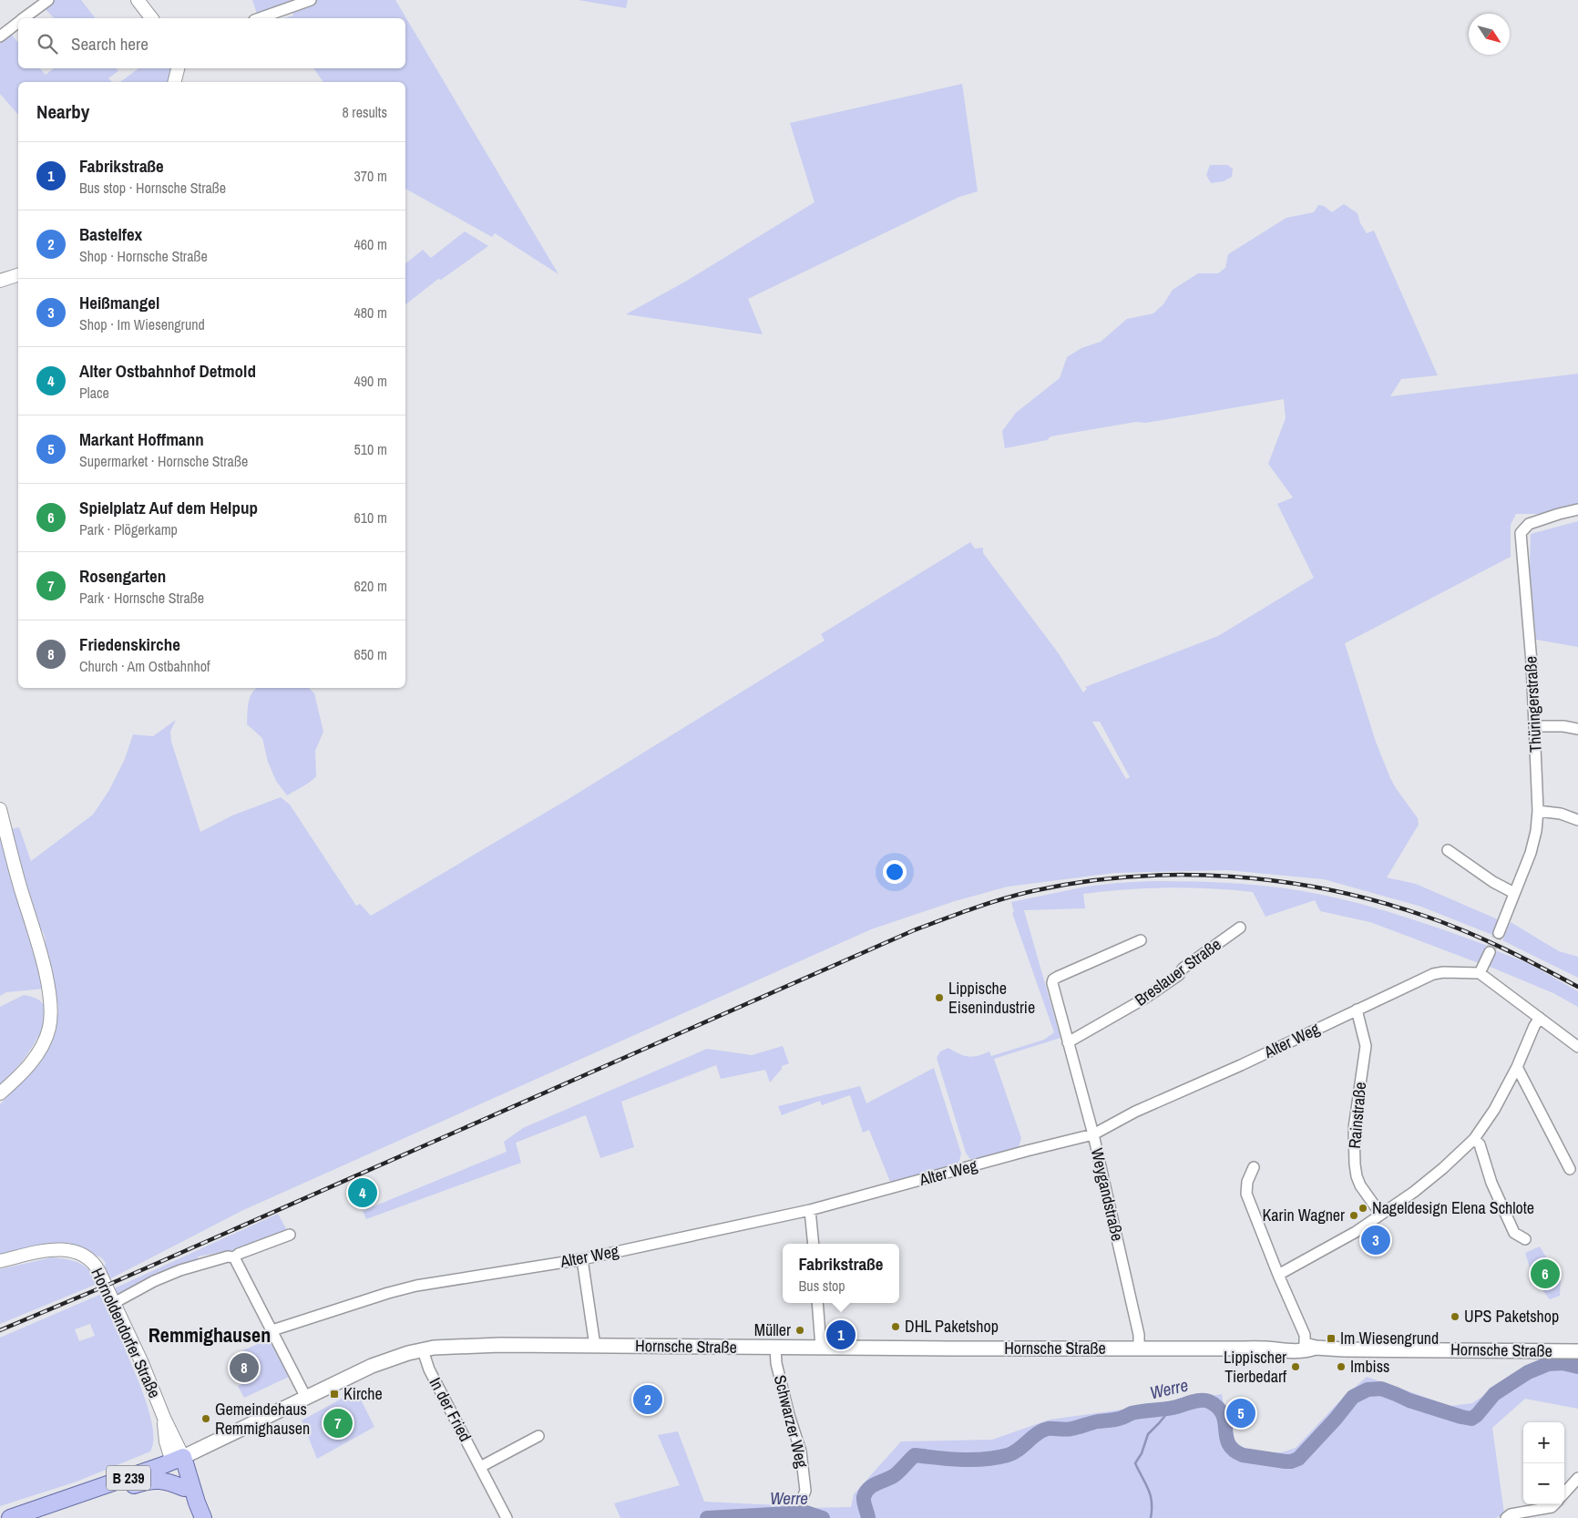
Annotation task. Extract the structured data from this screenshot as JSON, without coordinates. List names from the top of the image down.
{
  "streets": {
    "main road": ["Hornsche Straße", "B 239"],
    "street": [
      "Thüringerstraße",
      "Breslauer Straße",
      "Alter Weg",
      "Rainstraße",
      "Weygandstraße",
      "Hornoldendorfer Straße",
      "In der Fried",
      "Schwarzer Weg"
    ]
  },
  "crossings": [
    ["Breslauer Straße", "Weygandstraße"],
    ["Alter Weg", "Rainstraße"],
    ["Alter Weg", "Weygandstraße"],
    ["Weygandstraße", "Hornsche Straße"],
    ["Hornoldendorfer Straße", "Hornsche Straße"],
    ["Hornoldendorfer Straße", "B 239"],
    ["Hornsche Straße", "In der Fried"],
    ["Hornsche Straße", "Schwarzer Weg"],
    ["Hornsche Straße", "B 239"]
  ],
  "districts": ["Remmighausen"],
  "water": ["Werre"],
  "places": {
    "other": [
      "Lippische Eisenindustrie",
      "Nageldesign Elena Schlote",
      "Karin Wagner",
      "UPS Paketshop",
      "DHL Paketshop",
      "Müller",
      "Lippischer Tierbedarf",
      "Imbiss",
      "Gemeindehaus Remmighausen"
    ],
    "transit": ["Im Wiesengrund", "Kirche"]
  },
  "north": "bottom right",
  "page": {
    "search": "Search here",
    "heading": ["Nearby", "8 results"],
    "list": [
      {
        "mark": "1",
        "name": "Fabrikstraße",
        "note": "Bus stop · Hornsche Straße",
        "value": "370 m"
      },
      {
        "mark": "2",
        "name": "Bastelfex",
        "note": "Shop · Hornsche Straße",
        "value": "460 m"
      },
      {
        "mark": "3",
        "name": "Heißmangel",
        "note": "Shop · Im Wiesengrund",
        "value": "480 m"
      },
      {
        "mark": "4",
        "name": "Alter Ostbahnhof Detmold",
        "note": "Place",
        "value": "490 m"
      },
      {
        "mark": "5",
        "name": "Markant Hoffmann",
        "note": "Supermarket · Hornsche Straße",
        "value": "510 m"
      },
      {
        "mark": "6",
        "name": "Spielplatz Auf dem Helpup",
        "note": "Park · Plögerkamp",
        "value": "610 m"
      },
      {
        "mark": "7",
        "name": "Rosengarten",
        "note": "Park · Hornsche Straße",
        "value": "620 m"
      },
      {
        "mark": "8",
        "name": "Friedenskirche",
        "note": "Church · Am Ostbahnhof",
        "value": "650 m"
      }
    ],
    "pins": [
      "4",
      "3",
      "6",
      "1",
      "8",
      "2",
      "5",
      "7"
    ],
    "popup": ["Fabrikstraße", "Bus stop"],
    "map_buttons": ["+", "−"]
  }
}
